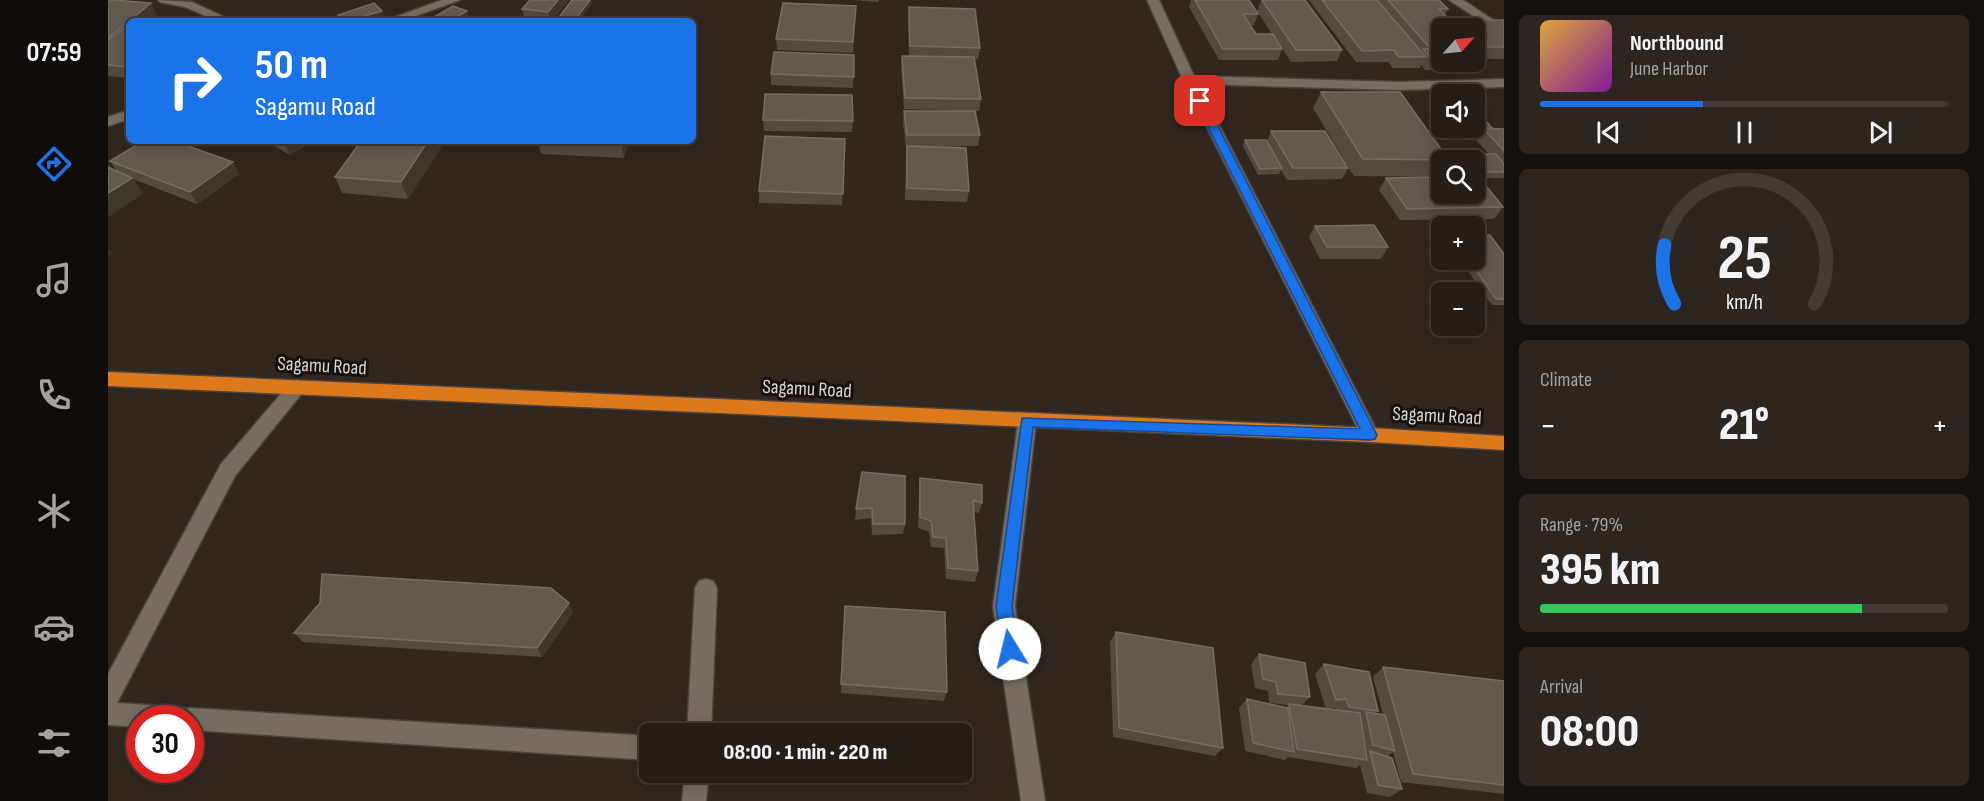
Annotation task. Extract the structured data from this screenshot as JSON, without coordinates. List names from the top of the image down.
{
  "streets": {
    "highway": ["Sagamu Road"]
  },
  "north": "top right",
  "page": {
    "tabs": "07:59",
    "map_buttons": ["+", "−"],
    "turn": ["50 m", "Sagamu Road"],
    "song": ["Northbound", "June Harbor"],
    "tile": [
      "Climate",
      ["Range · 79%", "395 km"],
      ["Arrival", "08:00"]
    ],
    "heat": ["−", "21°", "+"],
    "limit": "30",
    "trip": "08:00 · 1 min · 220 m",
    "gauge": ["25", "km/h"]
  }
}
